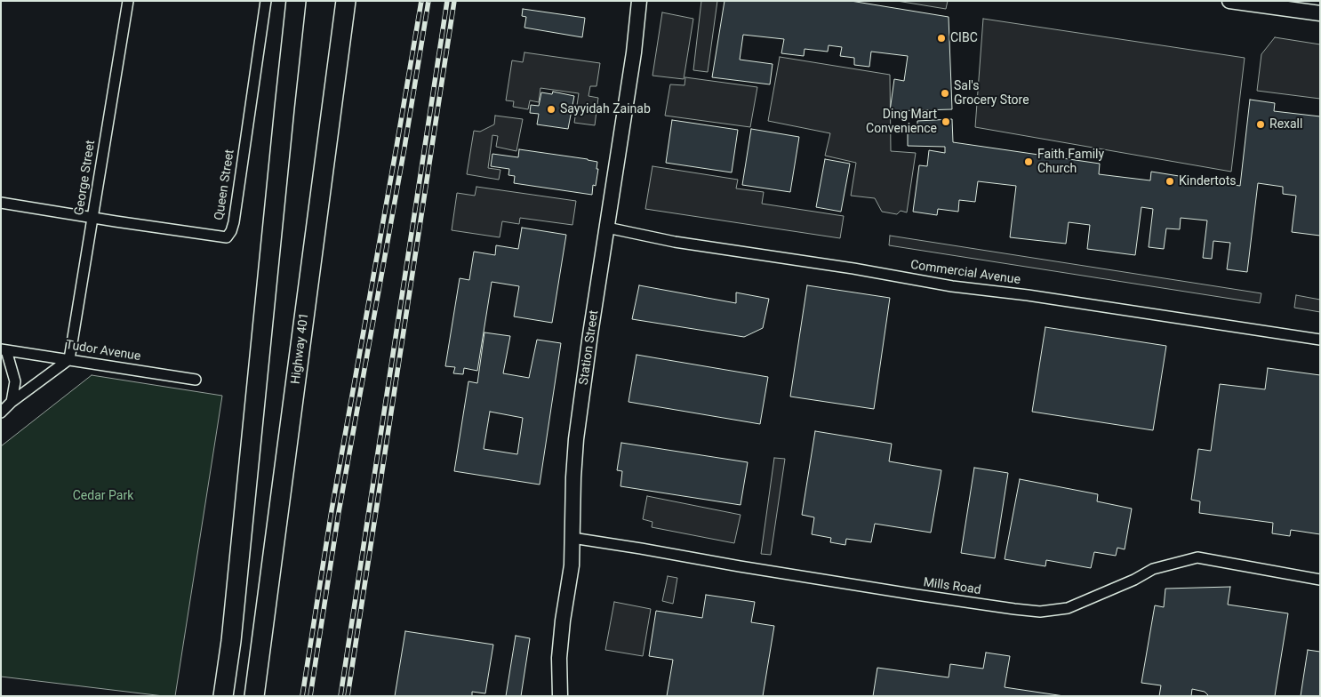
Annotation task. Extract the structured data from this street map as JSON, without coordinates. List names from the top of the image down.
{
  "streets": {
    "highway": ["Highway 401"],
    "street": [
      "George Street",
      "Queen Street",
      "Commercial Avenue",
      "Station Street",
      "Tudor Avenue",
      "Mills Road"
    ]
  },
  "crossings": [
    ["George Street", "Queen Street"],
    ["George Street", "Tudor Avenue"],
    ["Commercial Avenue", "Station Street"],
    ["Station Street", "Mills Road"]
  ],
  "parks": ["Cedar Park"],
  "places": [
    "CIBC",
    "Sal's Grocery Store",
    "Sayyidah Zainab",
    "Ding Mart Convenience",
    "Rexall",
    "Faith Family Church",
    "Kindertots"
  ]
}
